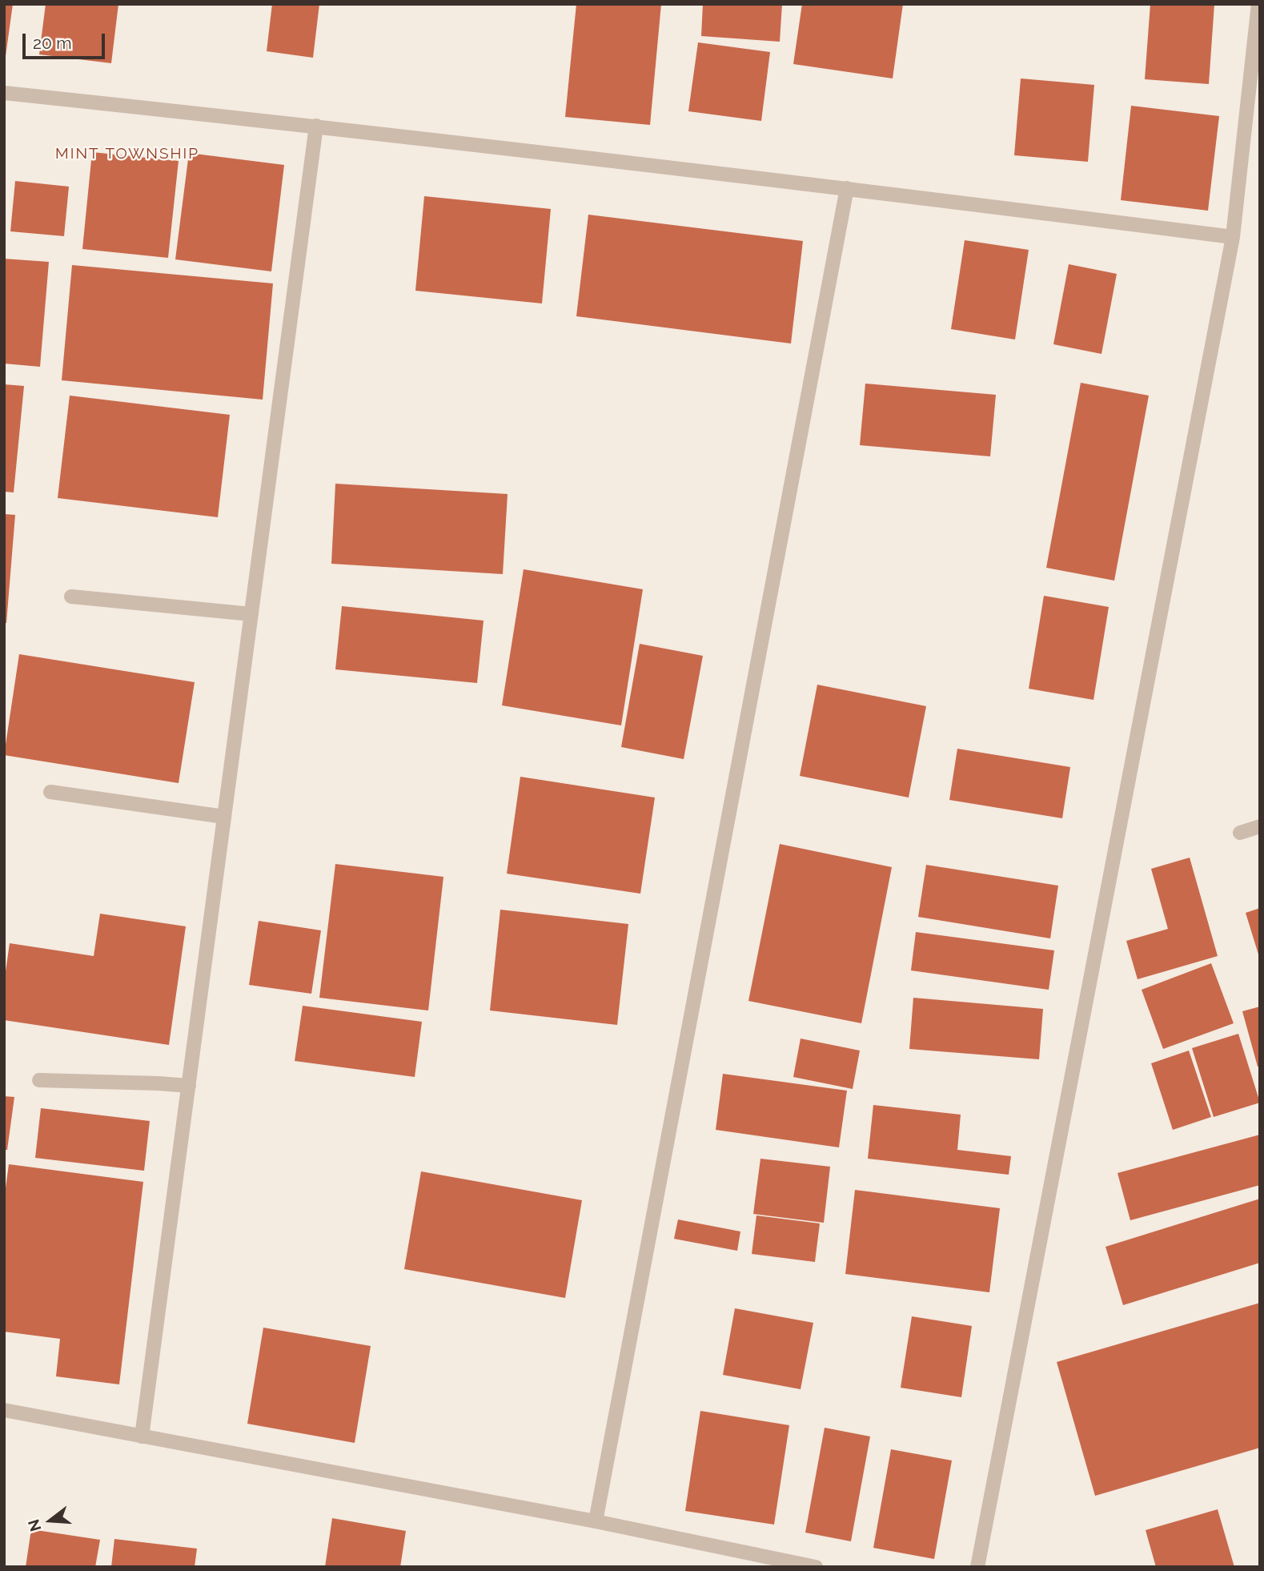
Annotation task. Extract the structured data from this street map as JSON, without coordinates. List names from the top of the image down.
{
  "districts": ["MINT TOWNSHIP"],
  "scale_bar": "20 m",
  "north": "left"
}
